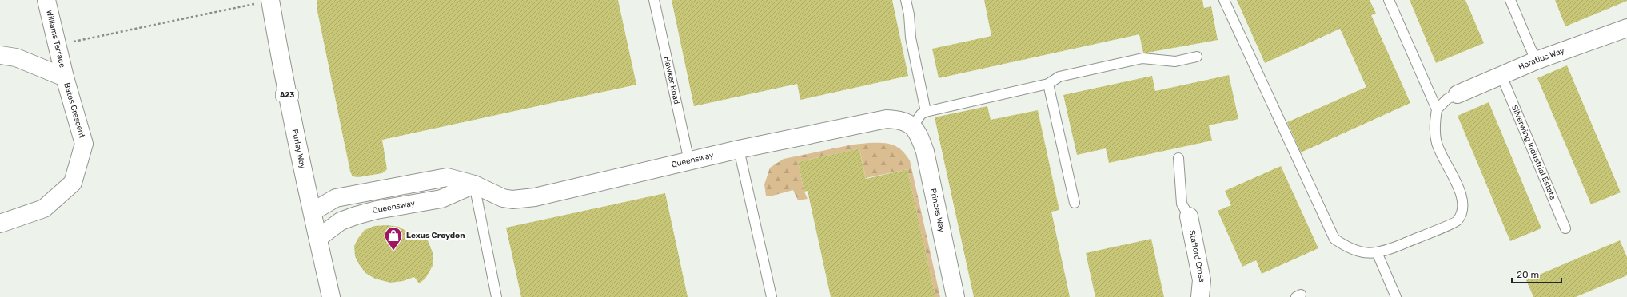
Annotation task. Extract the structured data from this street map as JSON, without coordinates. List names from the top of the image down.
{
  "streets": {
    "main road": [
      "Williams Terrace",
      "Horatius Way",
      "A23",
      "Bates Crescent",
      "Purley Way",
      "Queensway",
      "Princes Way",
      "Stafford Cross"
    ],
    "lane": ["Hawker Road", "Silverwing Industrial Estate"]
  },
  "crossings": [
    ["Williams Terrace", "Bates Crescent"],
    ["Horatius Way", "Silverwing Industrial Estate"],
    ["Hawker Road", "Queensway"],
    ["Purley Way", "Queensway"],
    ["Queensway", "Princes Way"]
  ],
  "places": {
    "shop": ["Lexus Croydon"]
  },
  "scale_bar": "20 m"
}
